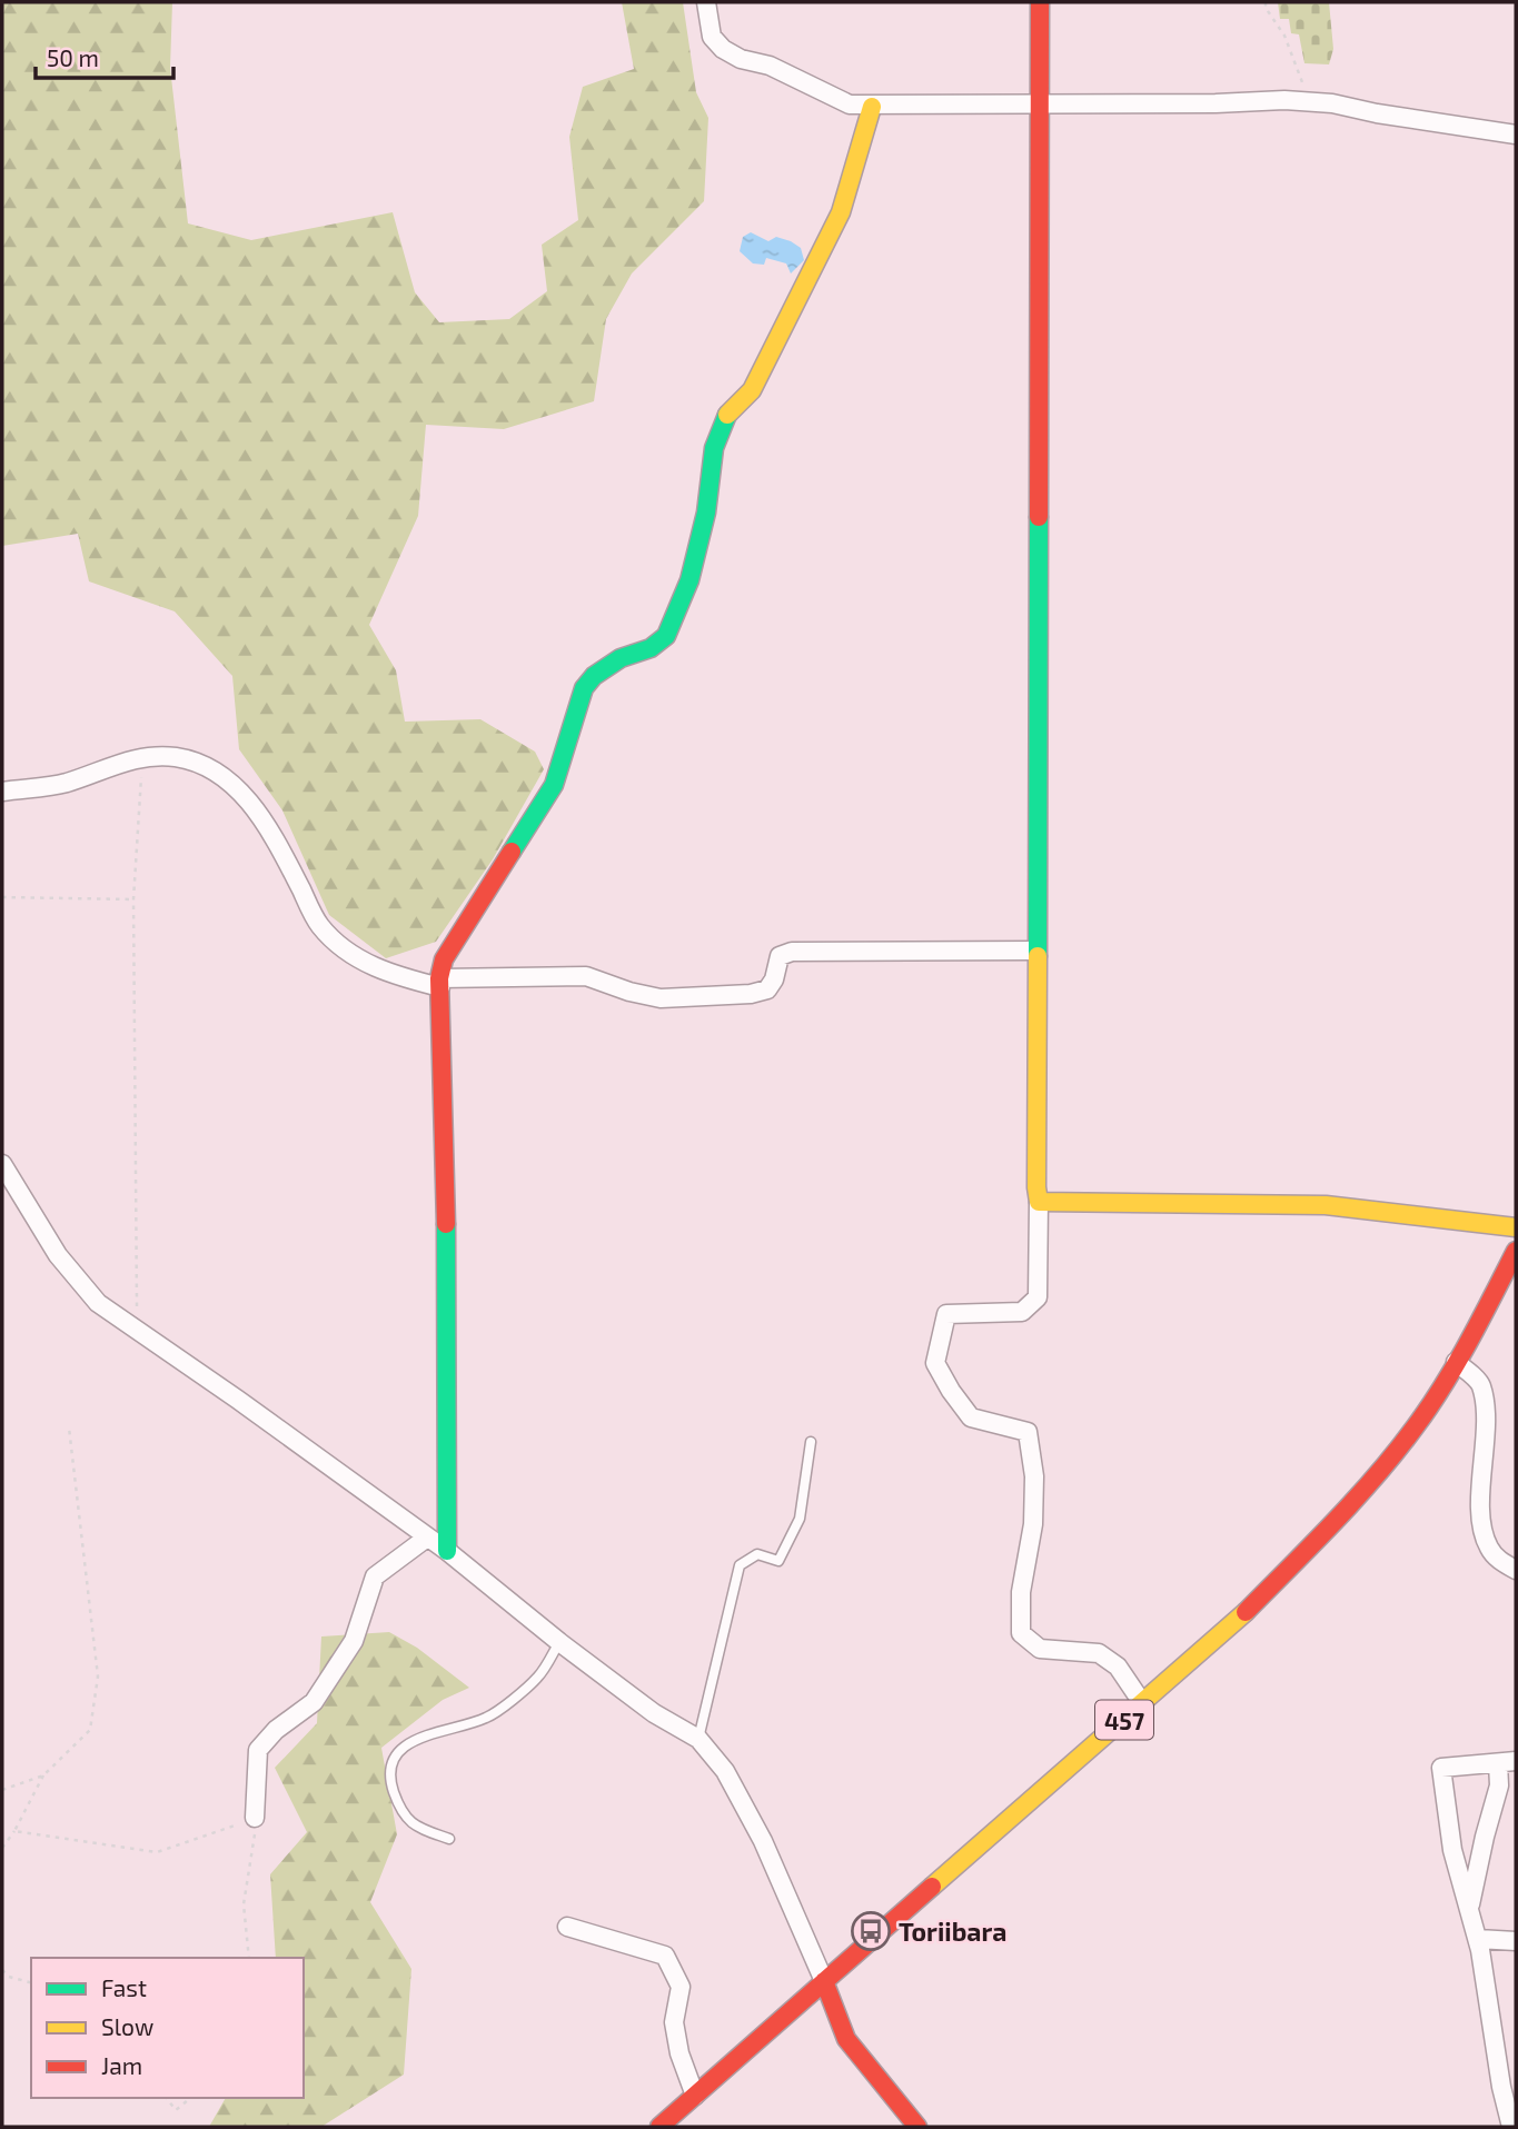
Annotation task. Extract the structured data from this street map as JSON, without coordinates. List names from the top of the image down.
{
  "streets": {
    "main road": ["457"]
  },
  "places": {
    "bus stop": ["Toriibara"]
  },
  "legend": ["Fast", "Slow", "Jam"],
  "scale_bar": "50 m"
}
